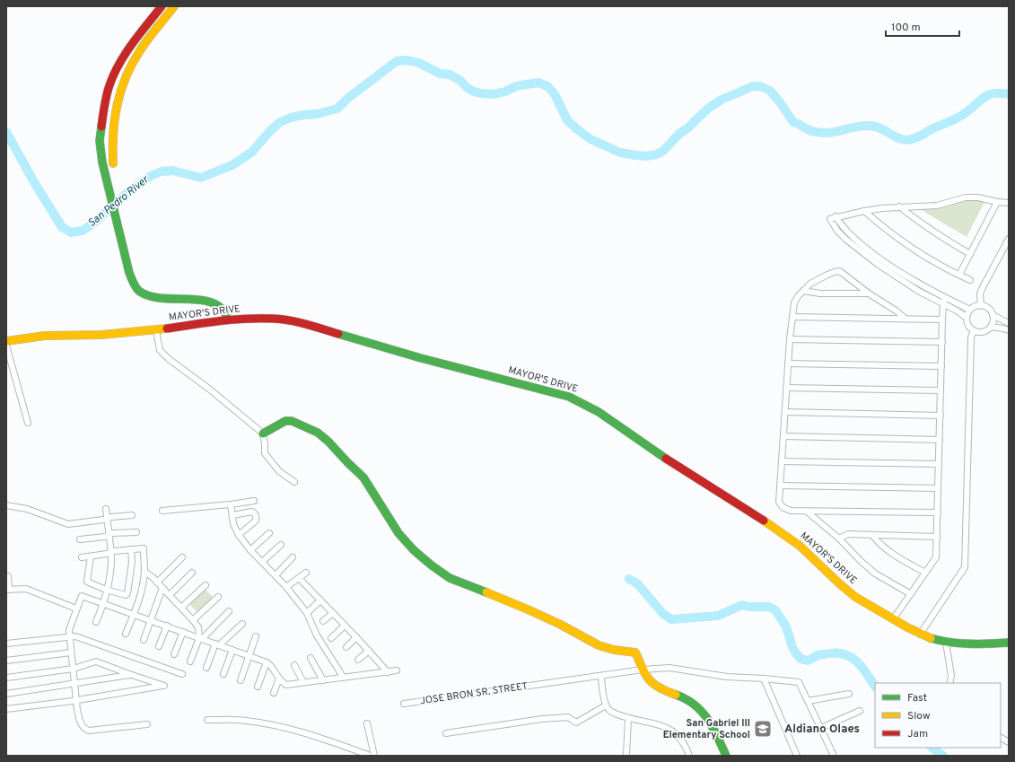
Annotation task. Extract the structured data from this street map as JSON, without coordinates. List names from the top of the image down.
{
  "streets": {
    "street": ["MAYOR'S DRIVE", "JOSE BRON SR. STREET"]
  },
  "districts": ["Aldiano Olaes"],
  "water": ["San Pedro River"],
  "places": {
    "school or university": ["San Gabriel III Elementary School"]
  },
  "legend": ["Fast", "Slow", "Jam"],
  "scale_bar": "100 m"
}
